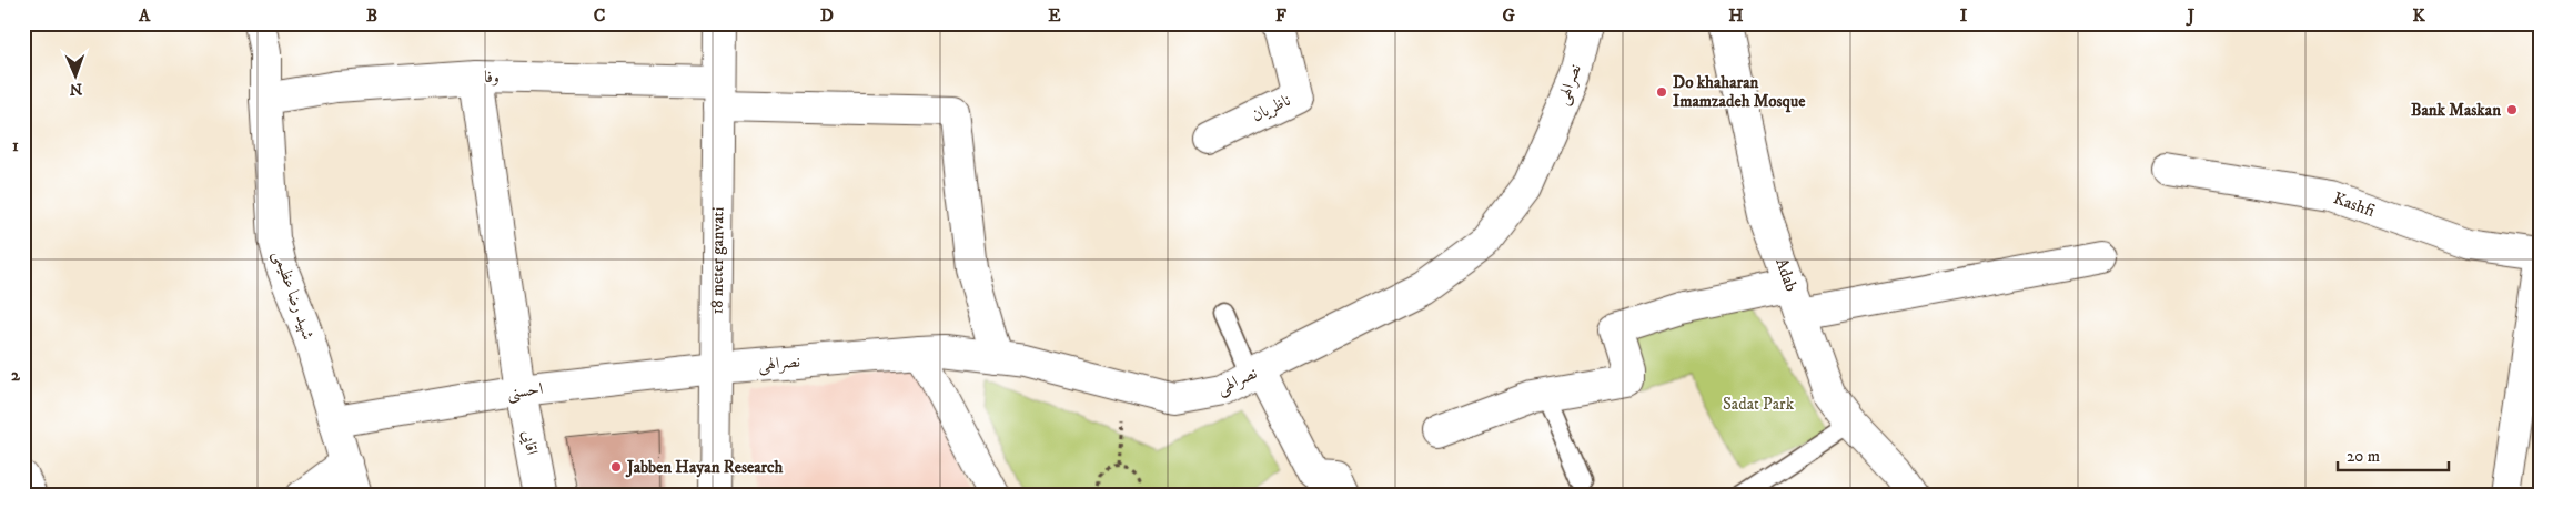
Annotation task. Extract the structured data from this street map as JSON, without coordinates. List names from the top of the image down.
{
  "streets": {
    "street": [
      "وفا",
      "نصرالهی",
      "ناظریان",
      "Kashfi",
      "18 meter ganvati",
      "Adab",
      "شهید رضا عظیمی",
      "احسنی",
      "اقایی"
    ]
  },
  "crossings": [
    ["وفا", "نصرالهی"],
    ["وفا", "18 meter ganvati"],
    ["وفا", "شهید رضا عظیمی"],
    ["وفا", "اقایی"],
    ["نصرالهی", "18 meter ganvati"],
    ["نصرالهی", "احسنی"],
    ["18 meter ganvati", "احسنی"],
    ["شهید رضا عظیمی", "احسنی"],
    ["احسنی", "اقایی"]
  ],
  "parks": ["Sadat Park"],
  "places": ["Do khaharan Imamzadeh Mosque", "Bank Maskan", "Jabben Hayan Research"],
  "scale_bar": "20 m",
  "north": "bottom",
  "grid": {
    "columns": [
      "A",
      "B",
      "C",
      "D",
      "E",
      "F",
      "G",
      "H",
      "I",
      "J",
      "K"
    ],
    "rows": ["1", "2"]
  }
}
